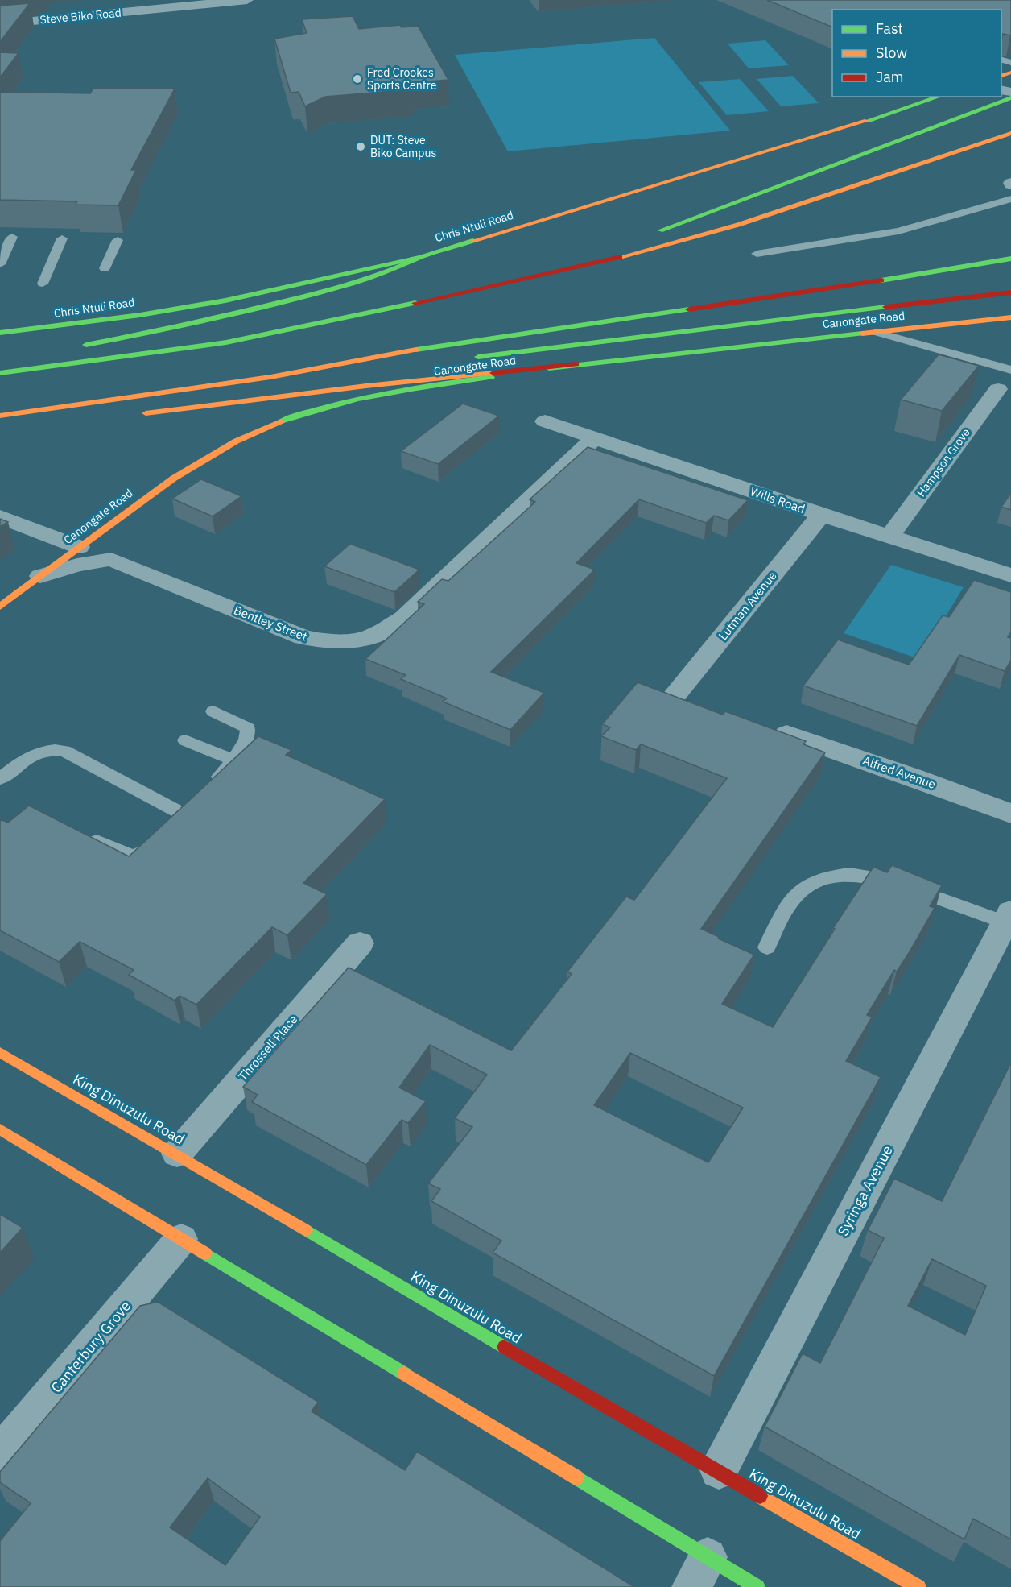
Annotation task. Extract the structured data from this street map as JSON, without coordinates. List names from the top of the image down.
{
  "streets": {
    "main road": ["Chris Ntuli Road", "Canongate Road", "King Dinuzulu Road"],
    "street": [
      "Steve Biko Road",
      "Hampson Grove",
      "Wills Road",
      "Lutman Avenue",
      "Bentley Street",
      "Alfred Avenue",
      "Throssell Place",
      "Syringa Avenue",
      "Canterbury Grove"
    ]
  },
  "crossings": [
    ["Hampson Grove", "Wills Road"],
    ["Wills Road", "Lutman Avenue"],
    ["Wills Road", "Bentley Street"],
    ["Throssell Place", "King Dinuzulu Road"],
    ["King Dinuzulu Road", "Syringa Avenue"]
  ],
  "places": ["Fred Crookes Sports Centre", "DUT: Steve Biko Campus"],
  "legend": ["Fast", "Slow", "Jam"]
}
